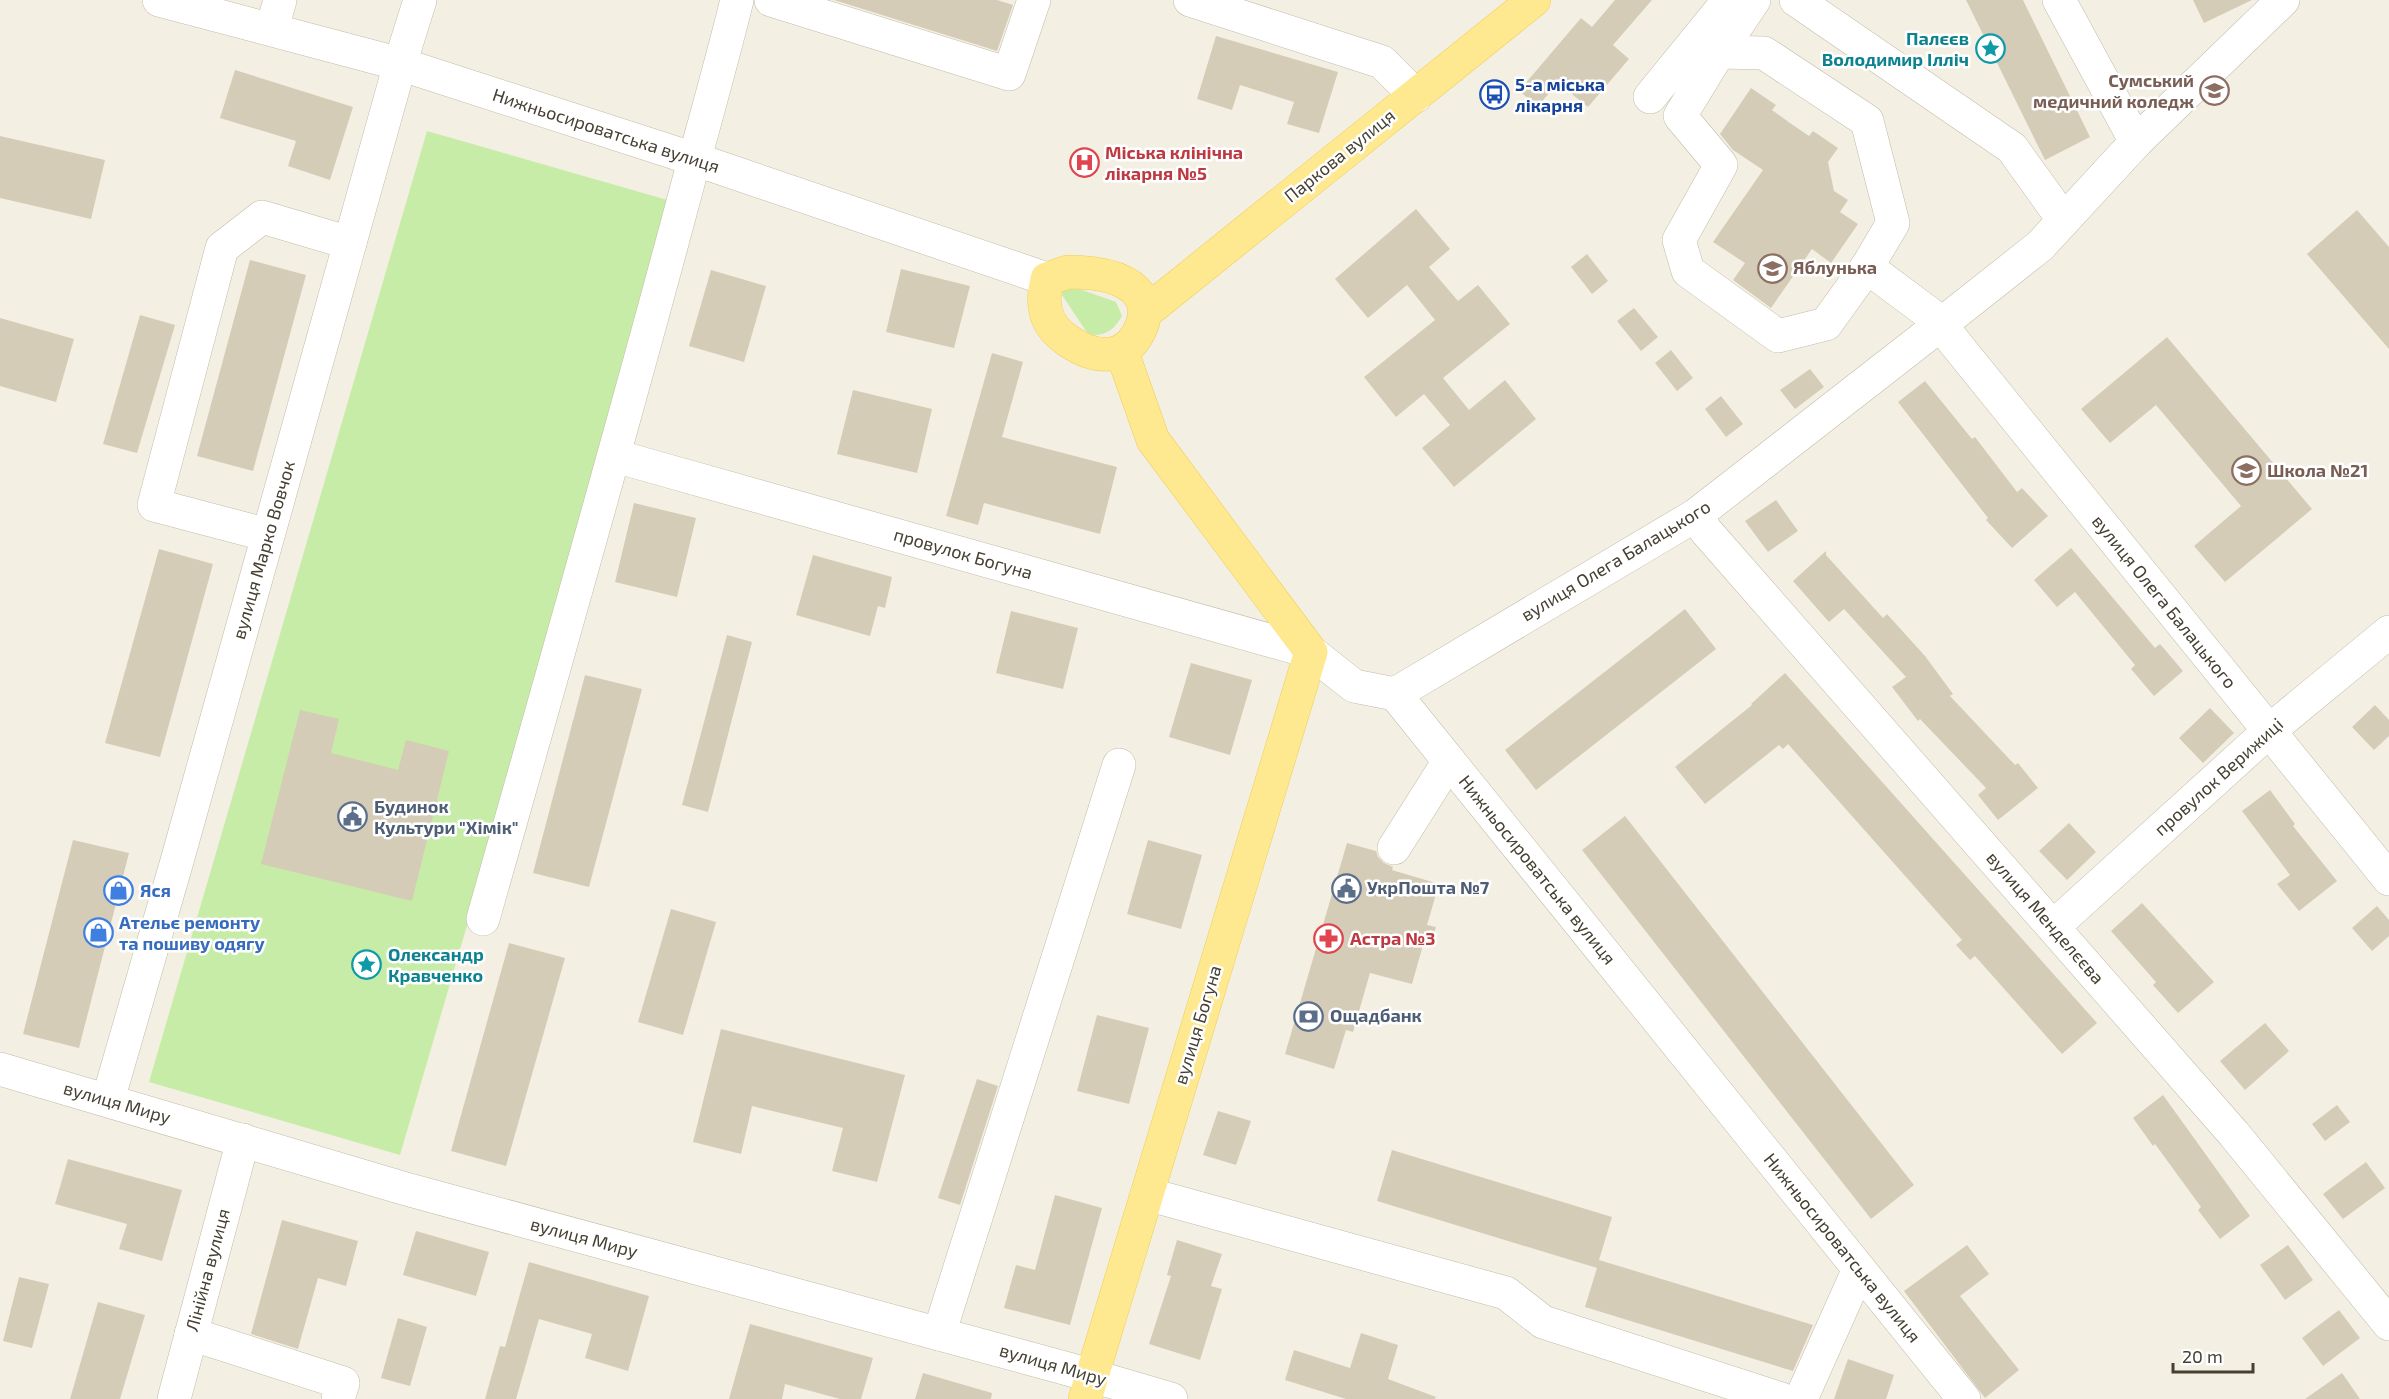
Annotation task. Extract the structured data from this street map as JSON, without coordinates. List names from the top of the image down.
{
  "streets": {
    "main road": ["Паркова вулиця", "вулиця Богуна"],
    "street": [
      "Нижньосироватська вулиця",
      "вулиця Марко Вовчок",
      "провулок Богуна",
      "вулиця Олега Балацького",
      "провулок Верижиці",
      "вулиця Менделєєва",
      "вулиця Миру",
      "Лінійна вулиця"
    ]
  },
  "crossings": [
    ["Нижньосироватська вулиця", "Паркова вулиця"],
    ["Нижньосироватська вулиця", "вулиця Марко Вовчок"],
    ["Нижньосироватська вулиця", "вулиця Олега Балацького"],
    ["вулиця Марко Вовчок", "вулиця Миру"],
    ["провулок Богуна", "вулиця Богуна"],
    ["вулиця Олега Балацького", "провулок Верижиці"],
    ["вулиця Олега Балацького", "вулиця Менделєєва"],
    ["провулок Верижиці", "вулиця Менделєєва"],
    ["вулиця Богуна", "вулиця Миру"],
    ["вулиця Миру", "Лінійна вулиця"]
  ],
  "places": {
    "place": ["Палєєв Володимир Ілліч", "Олександр Кравченко"],
    "school or university": ["Сумський медичний коледж", "Яблунька", "Школа №21"],
    "bus stop": ["5-а міська лікарня"],
    "hospital": ["Міська клінічна лікарня №5"],
    "public building": ["Будинок Культури \"Хімік\"", "УкрПошта №7"],
    "shop": ["Яся", "Ательє ремонту та пошиву одягу"],
    "pharmacy": ["Астра №3"],
    "bank": ["Ощадбанк"]
  },
  "scale_bar": "20 m"
}
